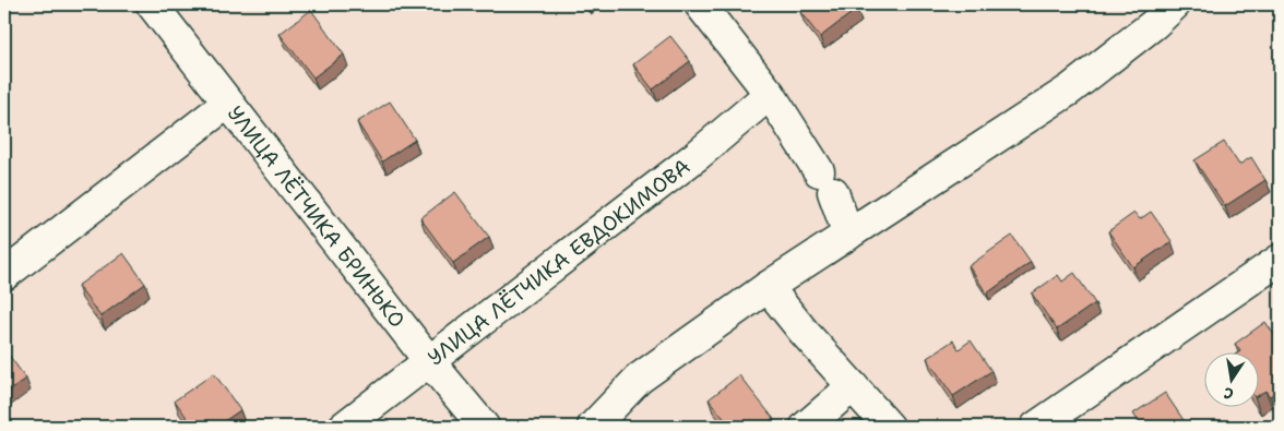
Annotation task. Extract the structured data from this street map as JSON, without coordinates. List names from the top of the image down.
{
  "streets": {
    "street": ["УЛИЦА ЛЁТЧИКА БРИНЬКО", "УЛИЦА ЛЁТЧИКА ЕВДОКИМОВА"]
  },
  "crossings": [
    ["УЛИЦА ЛЁТЧИКА БРИНЬКО", "УЛИЦА ЛЁТЧИКА ЕВДОКИМОВА"]
  ],
  "north": "bottom"
}
